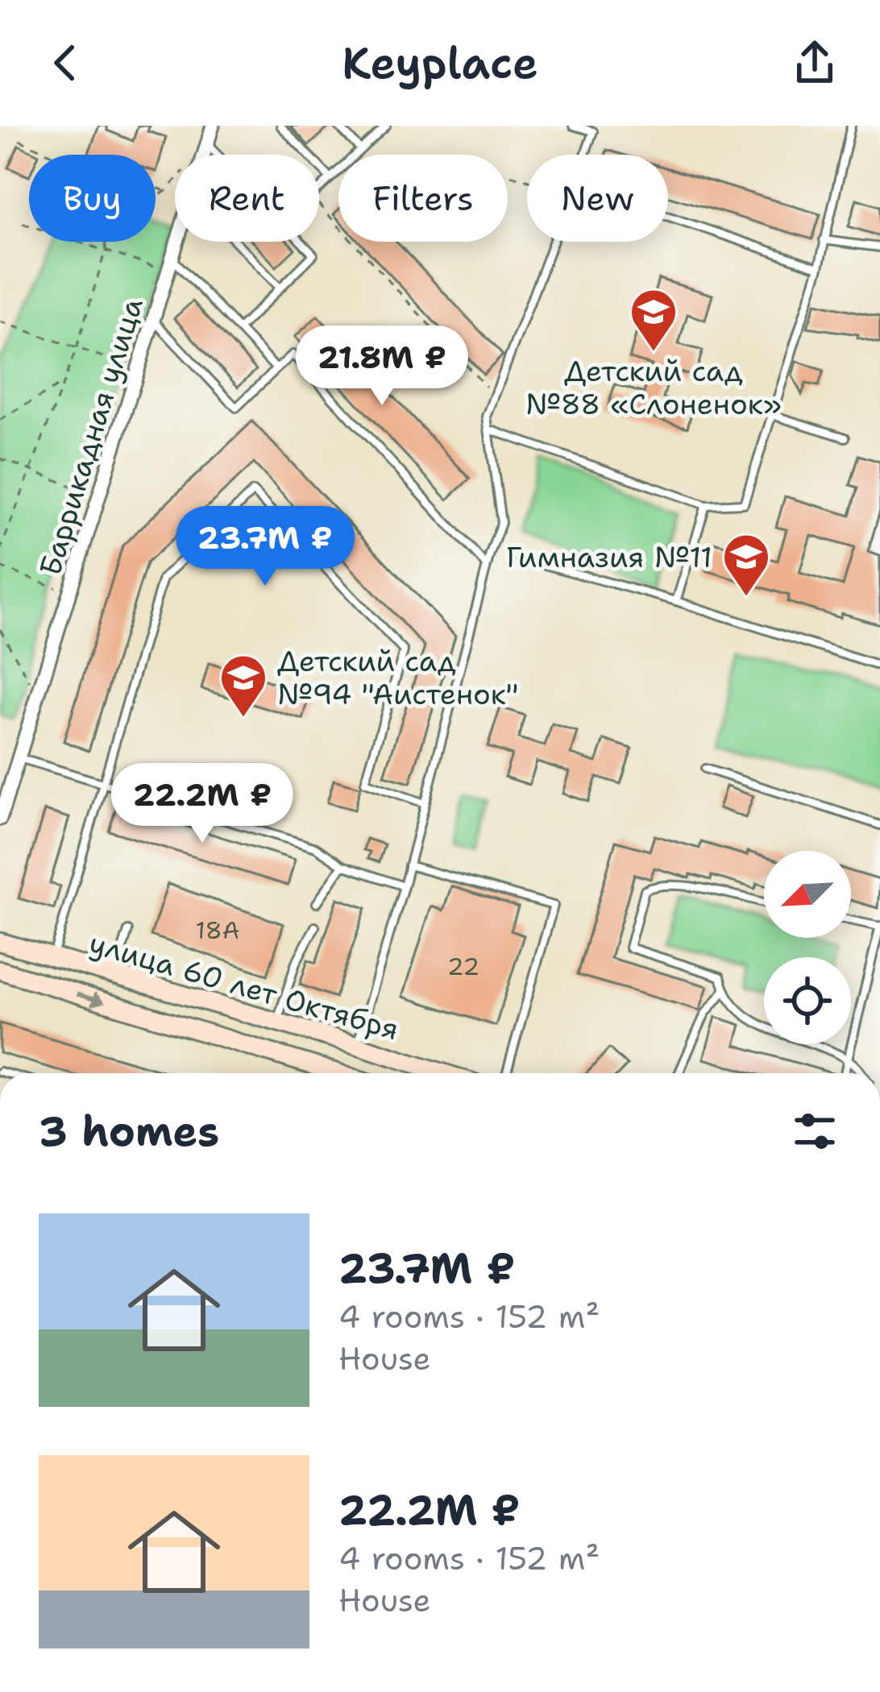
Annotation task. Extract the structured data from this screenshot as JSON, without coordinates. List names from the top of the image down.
{
  "streets": {
    "main road": ["улица 60 лет Октября"],
    "street": ["Баррикадная улица"]
  },
  "places": {
    "school or university": ["Детский сад №88 «Слоненок»", "Гимназия №11", "Детский сад №94 \"Аистенок\""]
  },
  "house_numbers": ["18А", "22"],
  "north": "bottom left",
  "page": {
    "header": "Keyplace",
    "chip": [
      "Buy",
      "Rent",
      "Filters",
      "New"
    ],
    "price": ["21.8M ₽", "23.7M ₽", "22.2M ₽"],
    "heading": "3 homes",
    "list": [
      {
        "name": "23.7M ₽",
        "note": "4 rooms · 152 m² · House"
      },
      {
        "name": "22.2M ₽",
        "note": "4 rooms · 152 m² · House"
      }
    ]
  }
}
